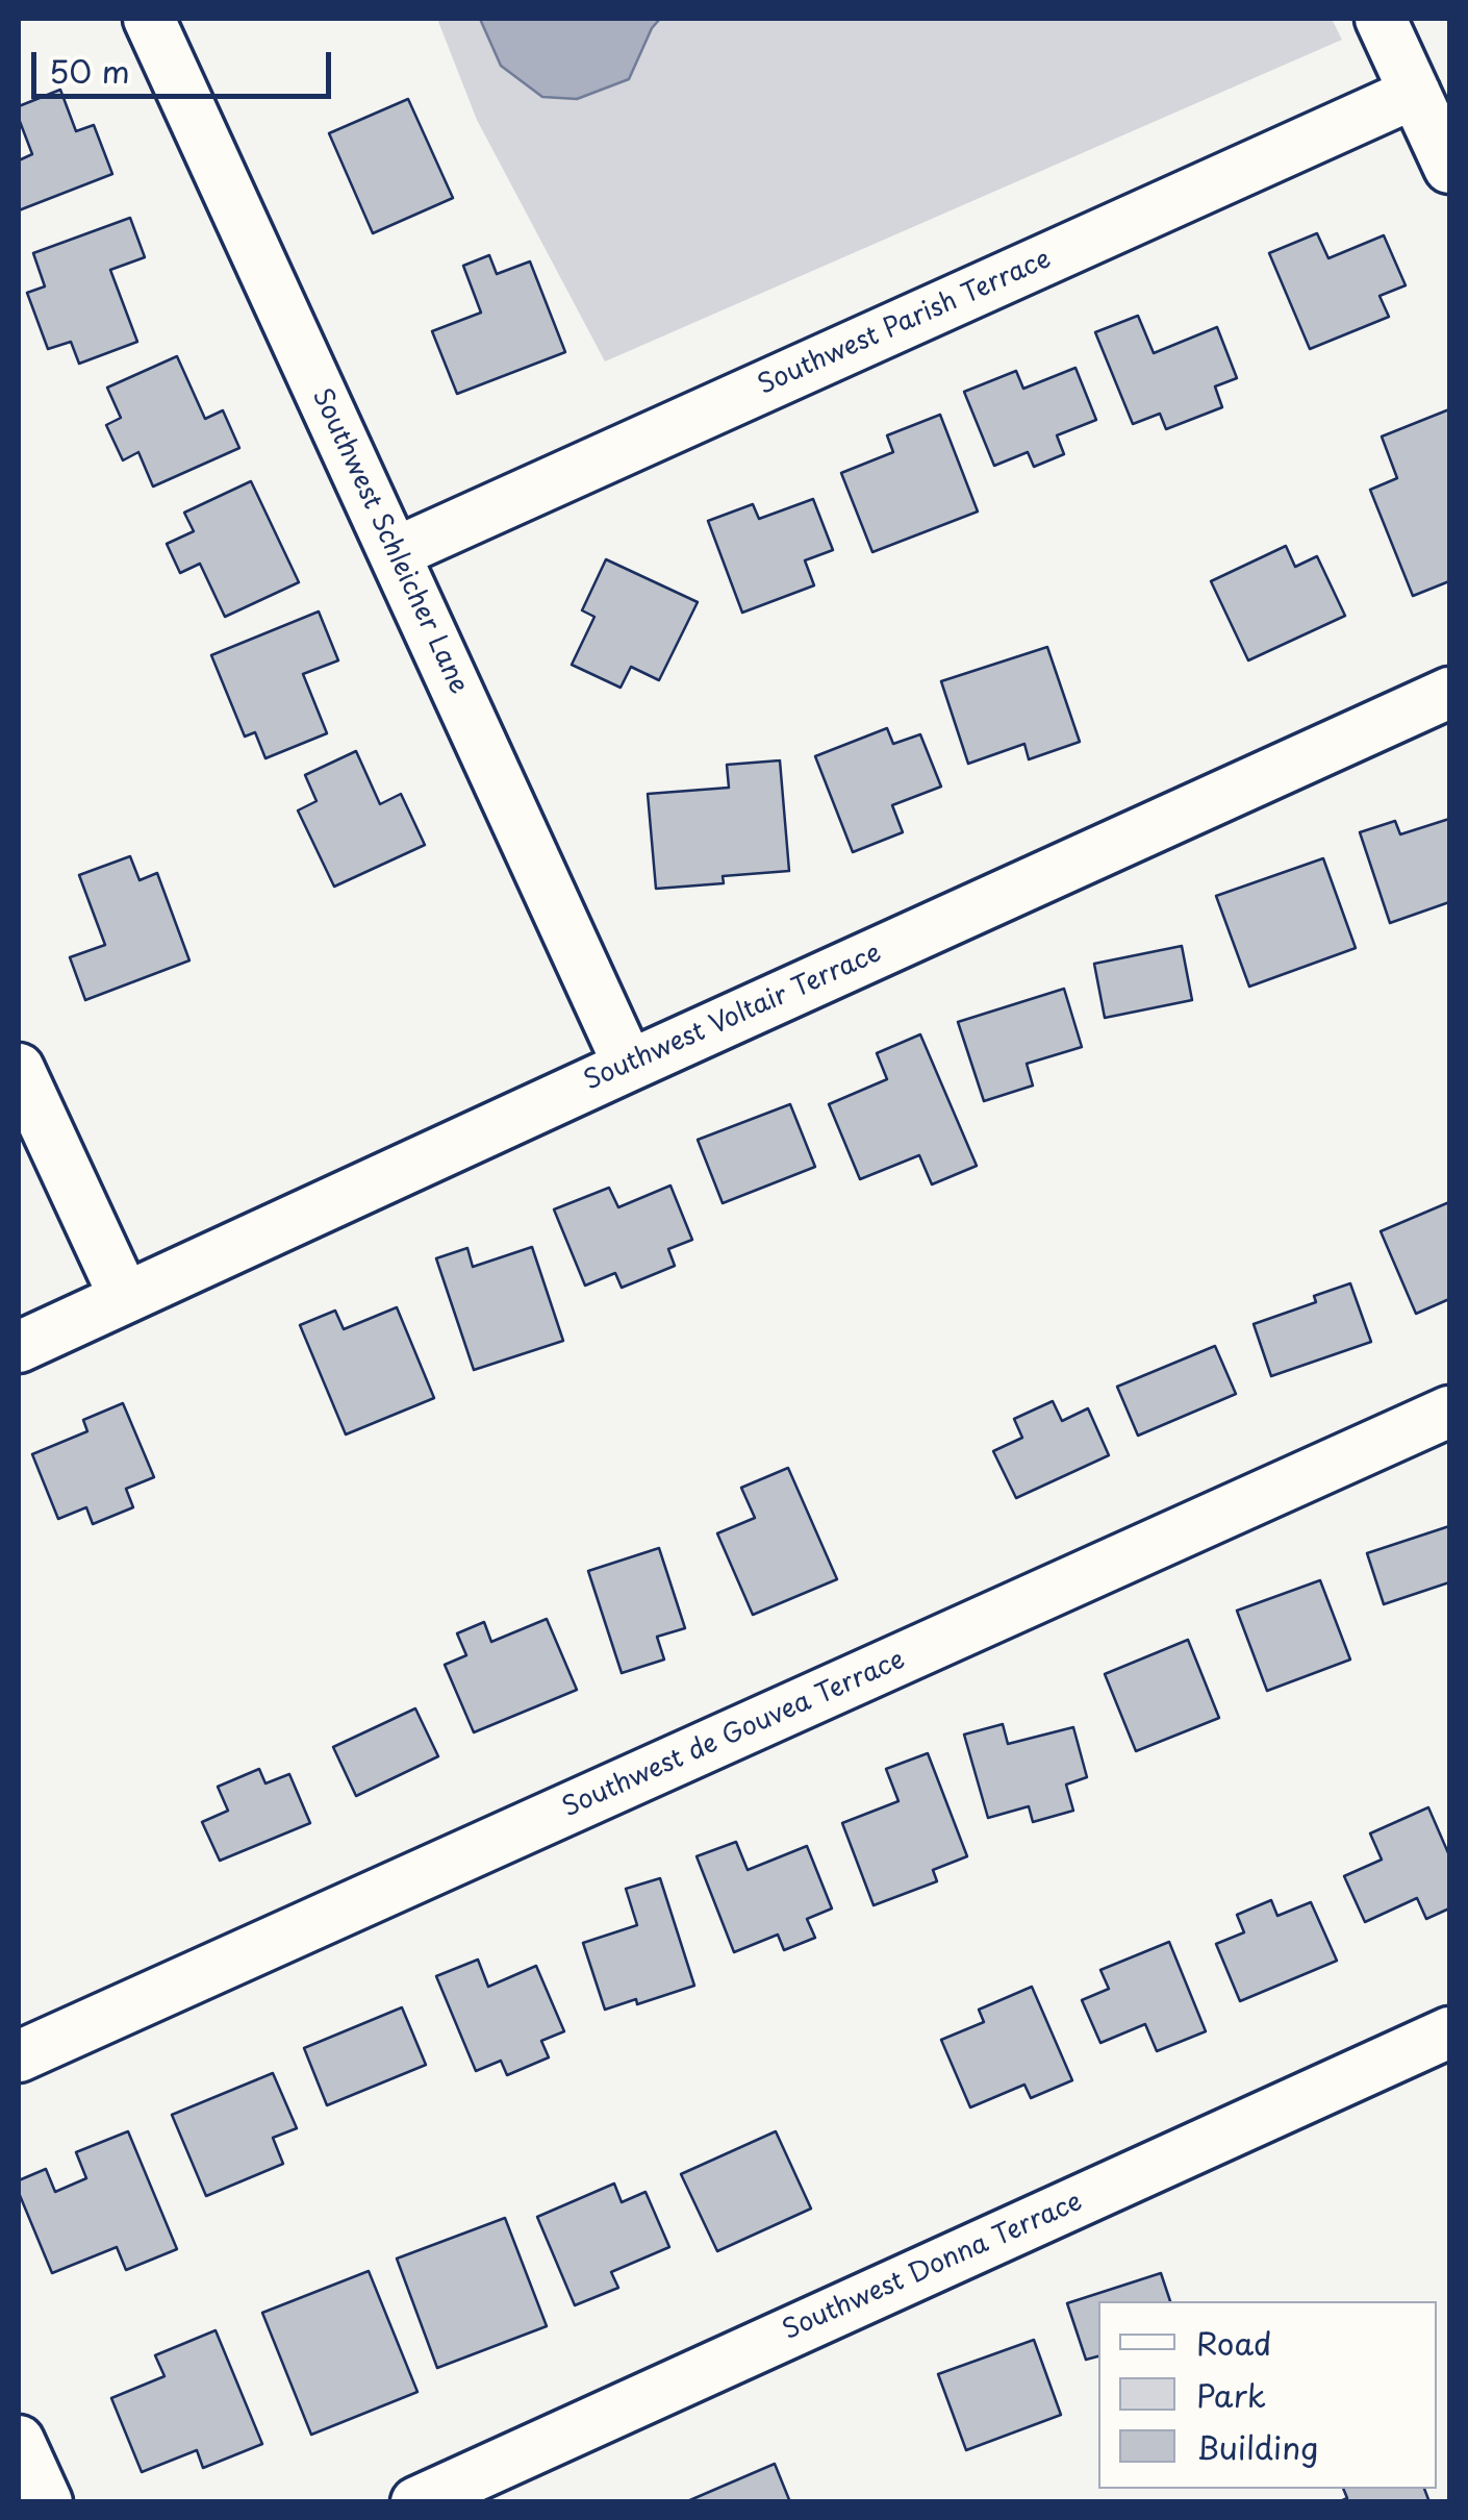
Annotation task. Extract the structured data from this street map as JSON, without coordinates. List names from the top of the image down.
{
  "streets": {
    "street": [
      "Southwest Parish Terrace",
      "Southwest Schleicher Lane",
      "Southwest Voltair Terrace",
      "Southwest de Gouvea Terrace",
      "Southwest Donna Terrace"
    ]
  },
  "crossings": [
    ["Southwest Parish Terrace", "Southwest Schleicher Lane"],
    ["Southwest Schleicher Lane", "Southwest Voltair Terrace"]
  ],
  "legend": ["Road", "Park", "Building"],
  "scale_bar": "50 m"
}
